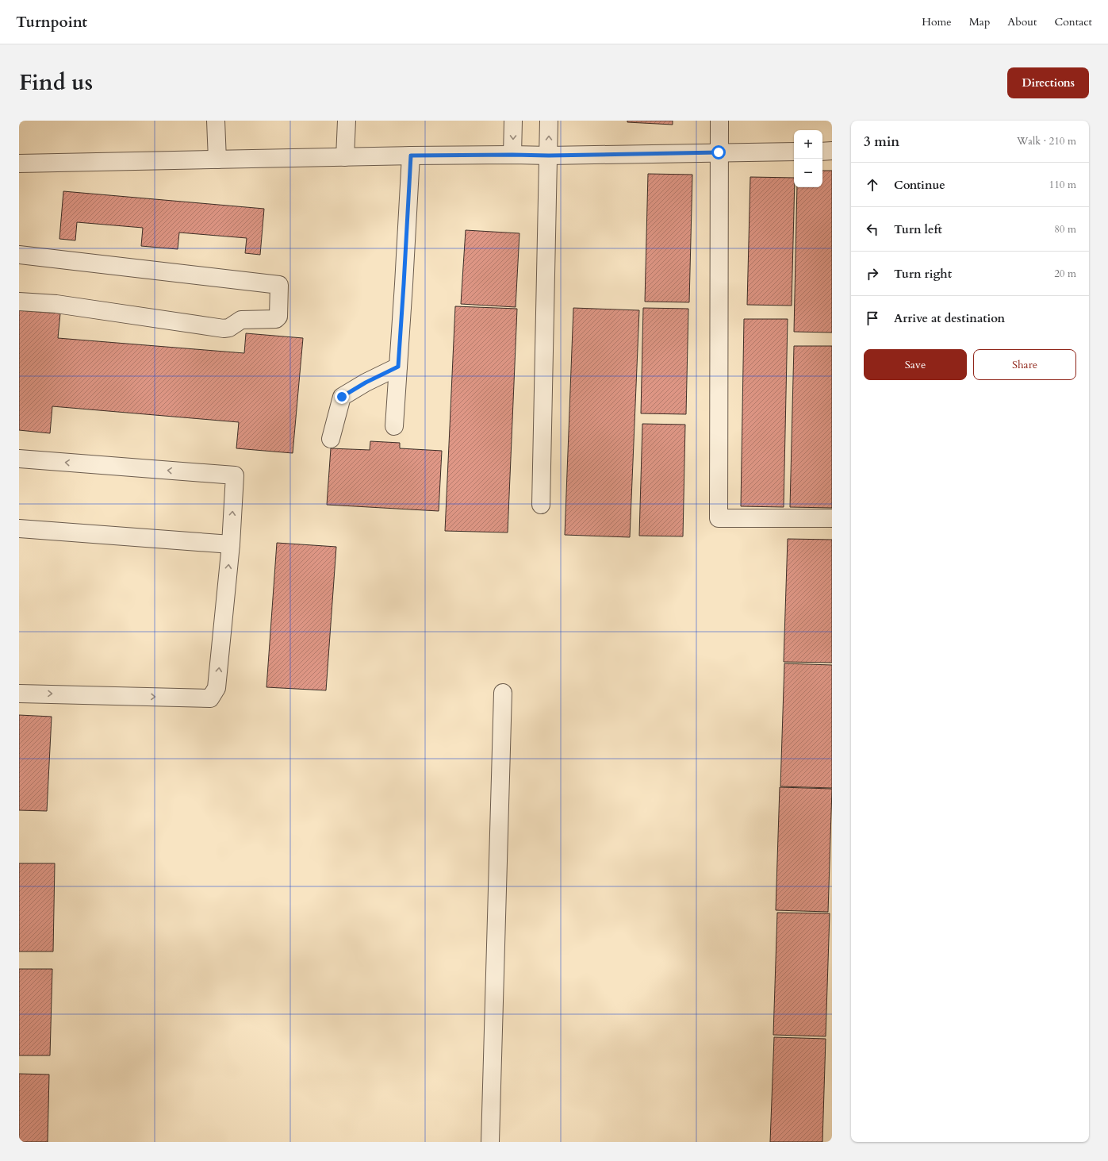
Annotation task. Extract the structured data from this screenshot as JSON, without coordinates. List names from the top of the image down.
{
  "page": {
    "header": "Turnpoint",
    "nav": [
      "Home",
      "Map",
      "About",
      "Contact"
    ],
    "title": "Find us",
    "buttons": [
      "Directions",
      ["Save", "Share"]
    ],
    "heading": ["3 min", "Walk · 210 m"],
    "map_buttons": ["+", "−"],
    "list": [
      ["Continue", "110 m"],
      ["Turn left", "80 m"],
      ["Turn right", "20 m"],
      "Arrive at destination"
    ]
  }
}
